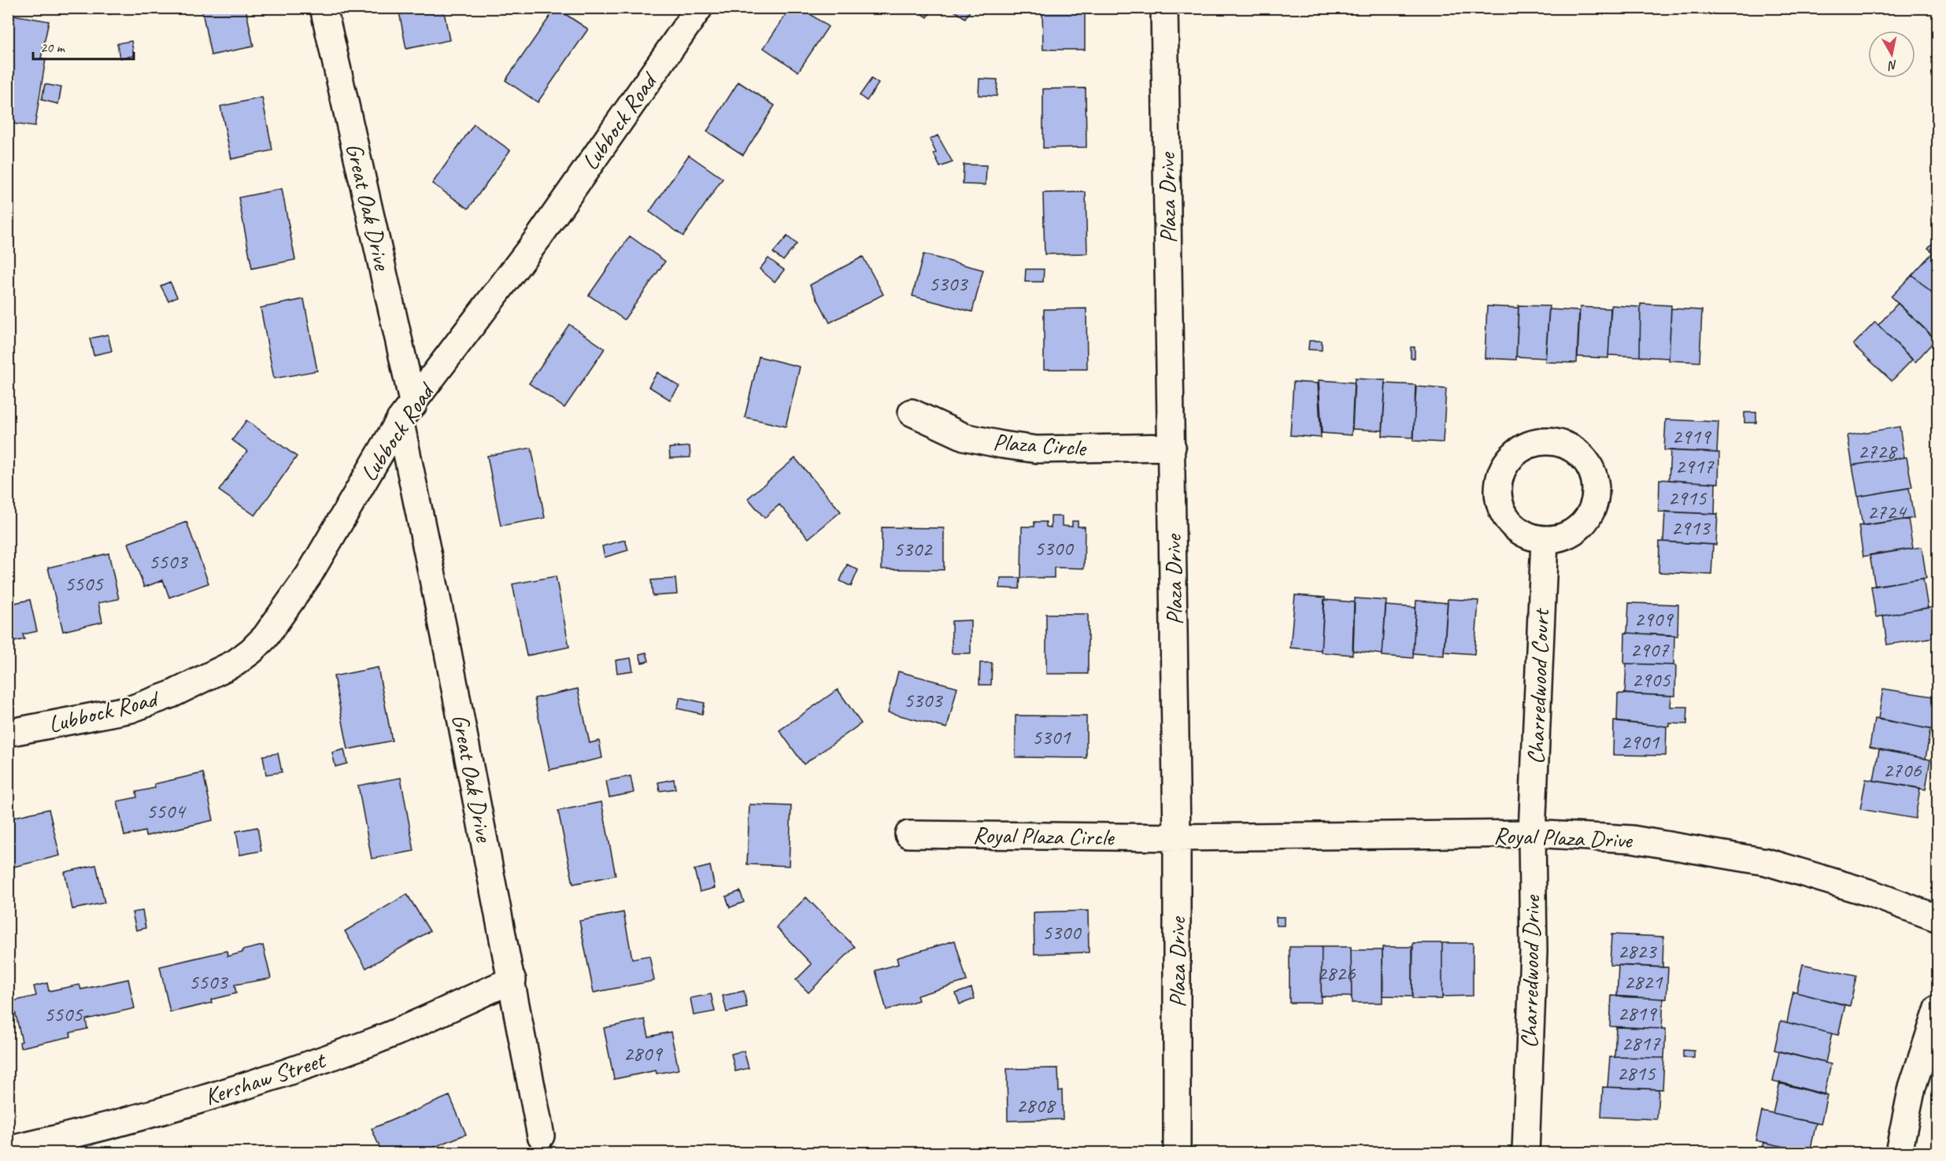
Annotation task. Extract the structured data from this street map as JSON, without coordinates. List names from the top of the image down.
{
  "streets": {
    "street": [
      "Lubbock Road",
      "Plaza Drive",
      "Great Oak Drive",
      "Plaza Circle",
      "Charredwood Court",
      "Royal Plaza Circle",
      "Royal Plaza Drive",
      "Charredwood Drive",
      "Kershaw Street"
    ]
  },
  "crossings": [
    ["Lubbock Road", "Great Oak Drive"],
    ["Plaza Drive", "Plaza Circle"],
    ["Plaza Drive", "Royal Plaza Circle"],
    ["Plaza Drive", "Royal Plaza Drive"],
    ["Great Oak Drive", "Kershaw Street"],
    ["Charredwood Court", "Royal Plaza Drive"],
    ["Charredwood Court", "Charredwood Drive"],
    ["Royal Plaza Circle", "Royal Plaza Drive"],
    ["Royal Plaza Drive", "Charredwood Drive"]
  ],
  "house_numbers": [
    "5303",
    "2919",
    "2728",
    "2917",
    "2915",
    "2724",
    "2913",
    "5300",
    "5302",
    "5503",
    "5505",
    "2909",
    "2907",
    "2905",
    "5303",
    "5301",
    "2901",
    "2706",
    "5504",
    "5300",
    "2823",
    "2826",
    "5503",
    "2821",
    "2819",
    "5505",
    "2817",
    "2809",
    "2815",
    "2808"
  ],
  "scale_bar": "20 m",
  "north": "bottom"
}
